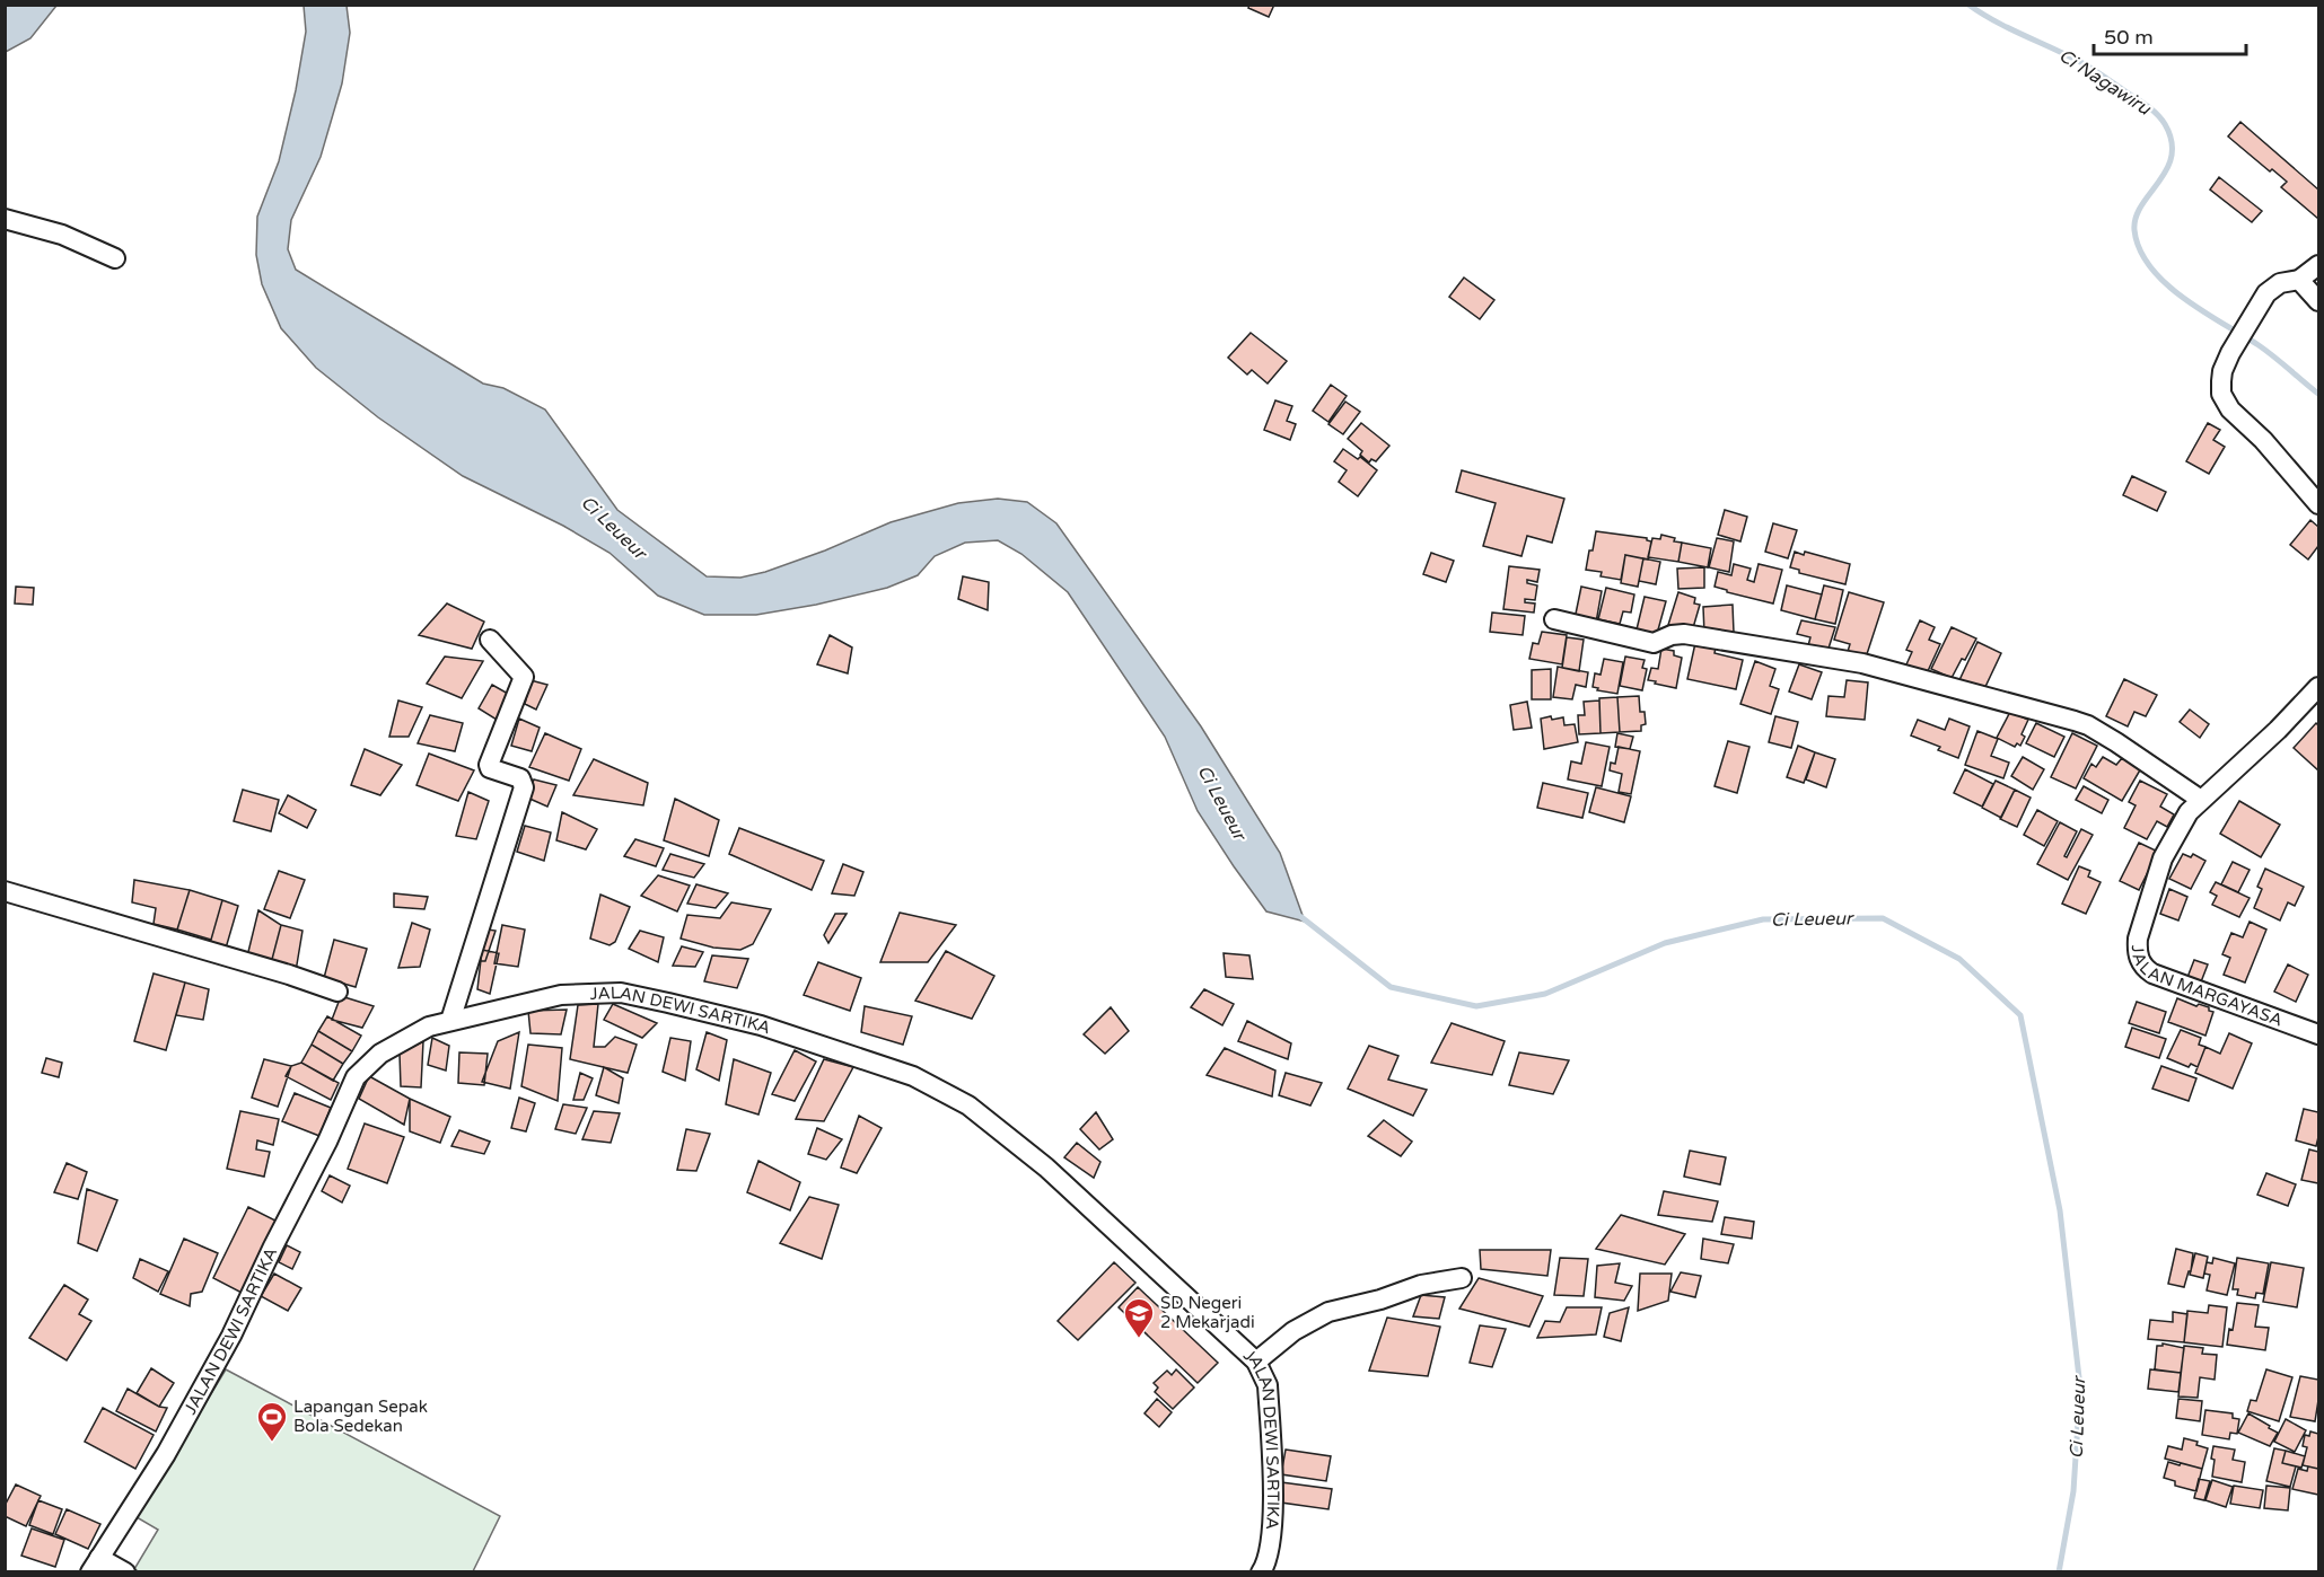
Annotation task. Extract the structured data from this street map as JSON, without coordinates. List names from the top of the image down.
{
  "streets": {
    "street": ["JALAN MARGAYASA", "JALAN DEWI SARTIKA"]
  },
  "water": ["Ci Nagawiru", "Ci Leueur"],
  "places": {
    "school or university": ["SD Negeri 2 Mekarjadi"],
    "sports": ["Lapangan Sepak Bola Sedekan"]
  },
  "scale_bar": "50 m"
}
